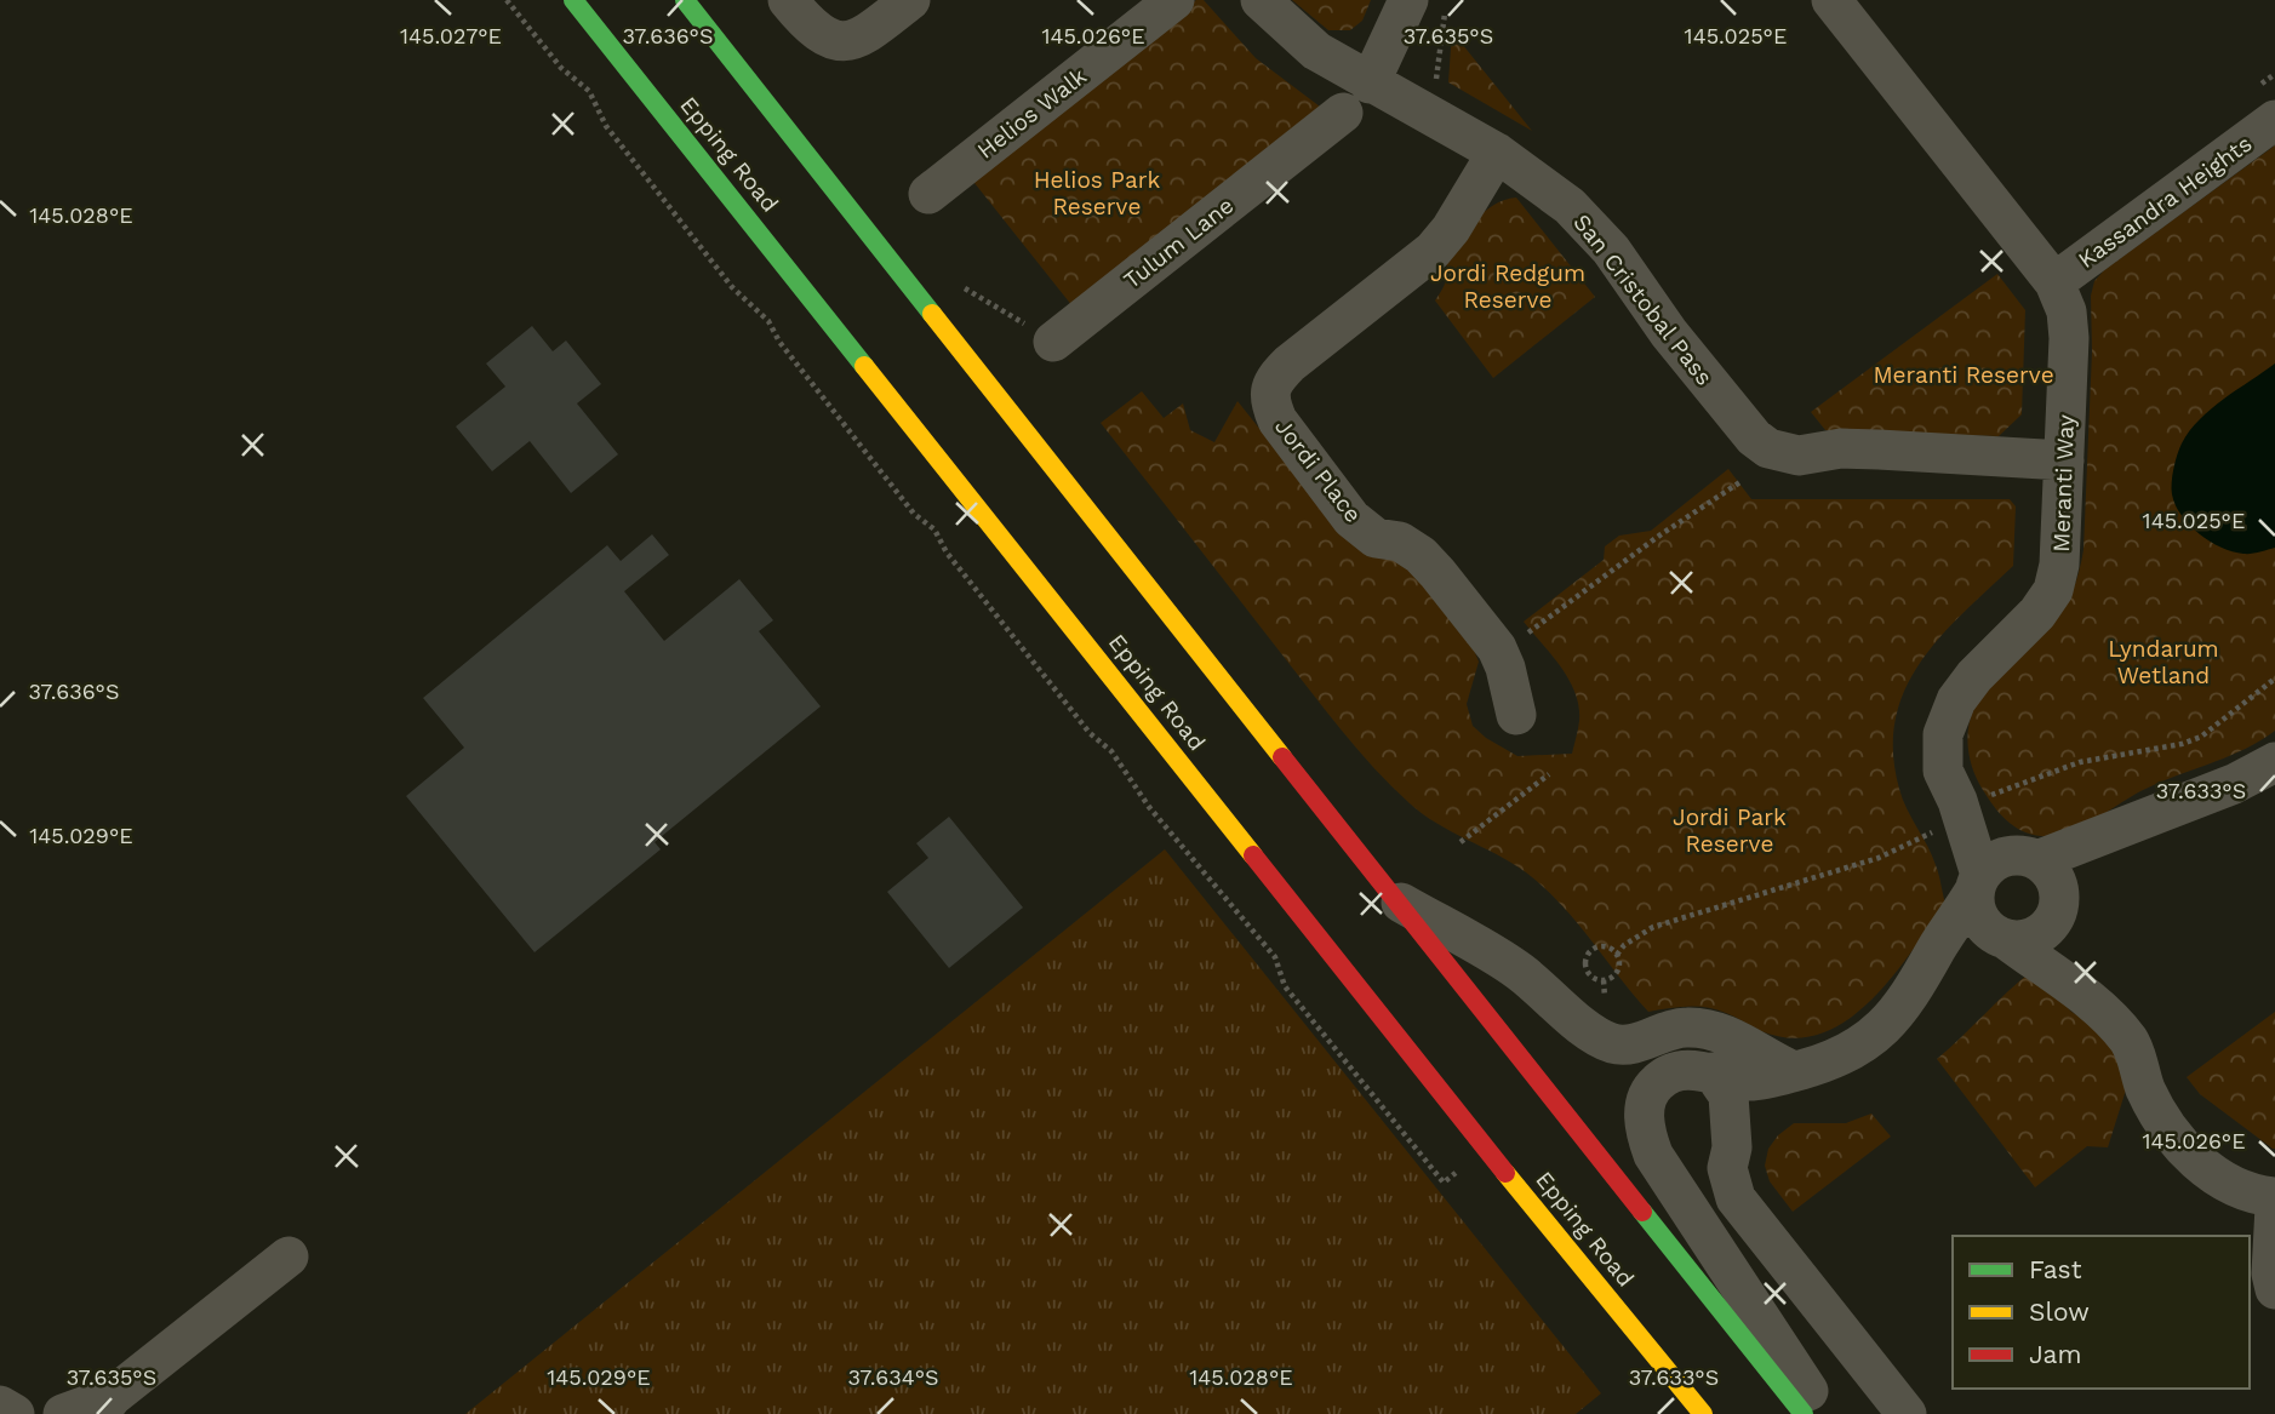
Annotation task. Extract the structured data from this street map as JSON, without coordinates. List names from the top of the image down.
{
  "streets": {
    "main road": ["Epping Road"],
    "street": [
      "Helios Walk",
      "Kassandra Heights",
      "Tulum Lane",
      "San Cristobal Pass",
      "Jordi Place",
      "Meranti Way"
    ]
  },
  "crossings": [
    ["Kassandra Heights", "Meranti Way"],
    ["Tulum Lane", "San Cristobal Pass"],
    ["San Cristobal Pass", "Jordi Place"],
    ["San Cristobal Pass", "Meranti Way"]
  ],
  "parks": [
    "Helios Park Reserve",
    "Jordi Redgum Reserve",
    "Meranti Reserve",
    "Lyndarum Wetland",
    "Jordi Park Reserve"
  ],
  "legend": ["Fast", "Slow", "Jam"],
  "coordinates": [
    "145.027°E",
    "145.026°E",
    "145.025°E",
    "37.636°S",
    "37.635°S",
    "145.028°E",
    "37.633°S",
    "145.029°E",
    "37.634°S"
  ]
}
